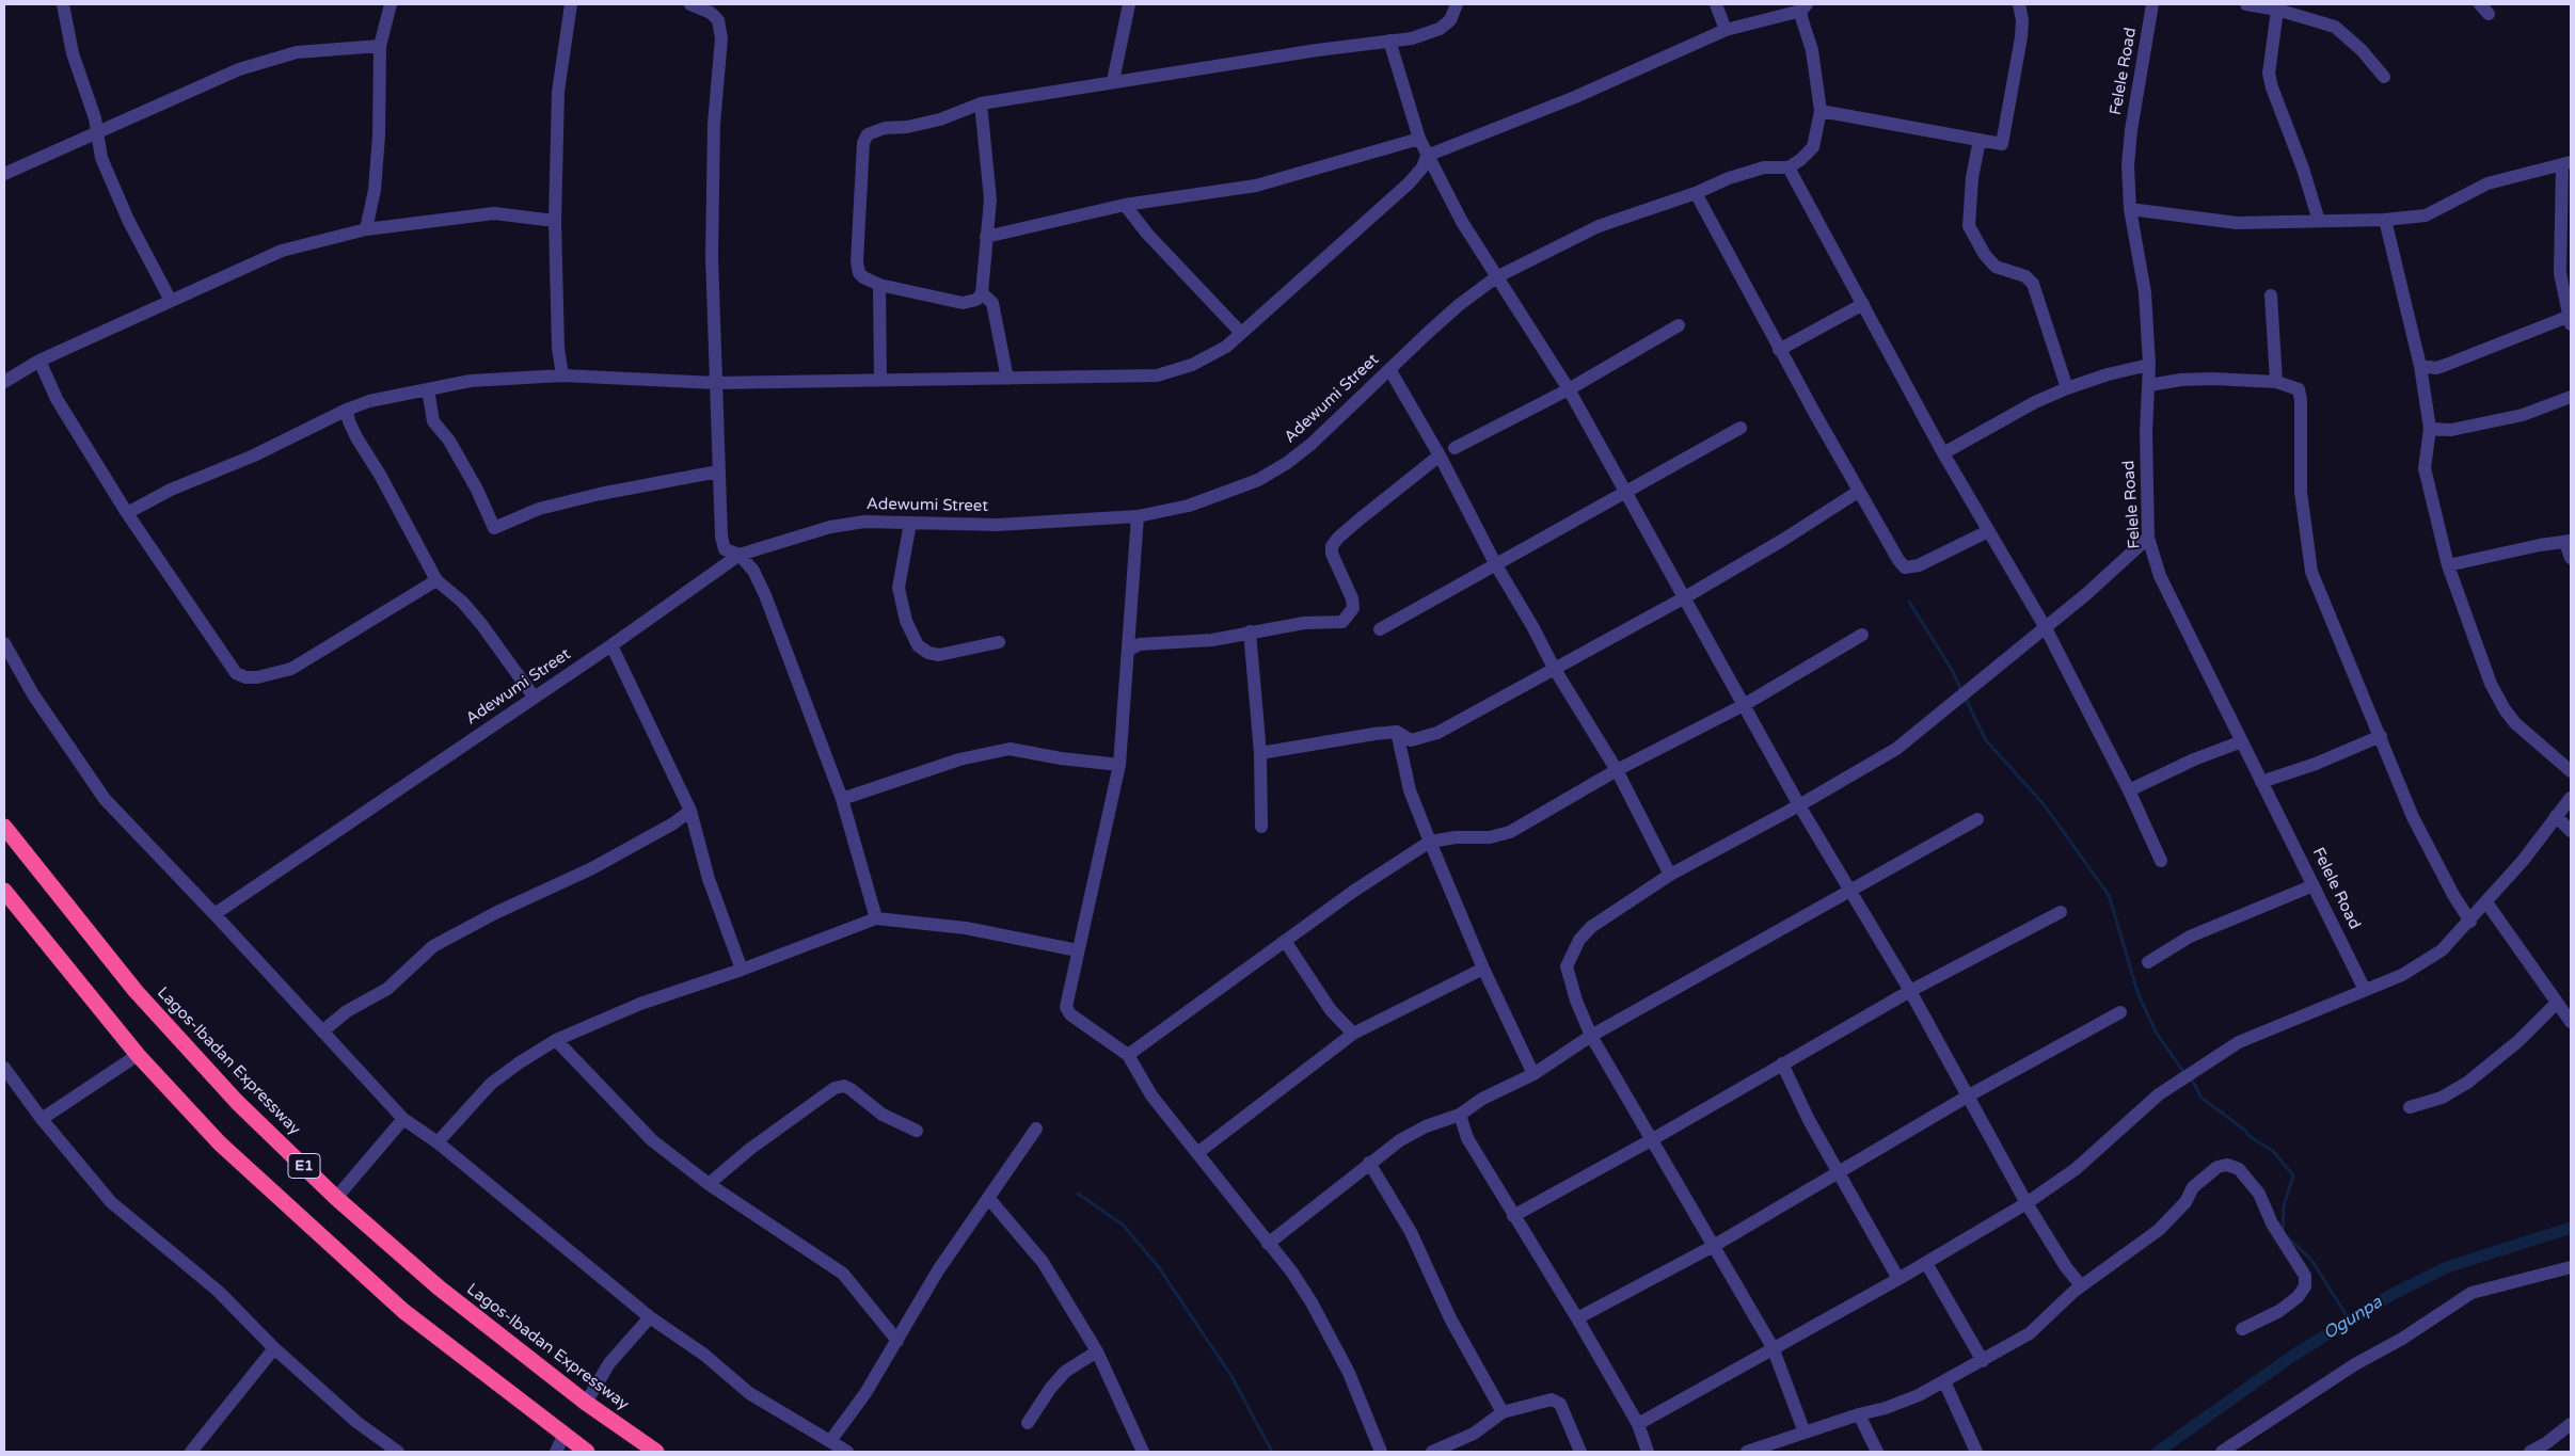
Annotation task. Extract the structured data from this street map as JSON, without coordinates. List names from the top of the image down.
{
  "streets": {
    "highway": ["Lagos-Ibadan Expressway", "E1"],
    "street": ["Felele Road", "Adewumi Street"]
  },
  "water": ["Ogunpa"]
}
